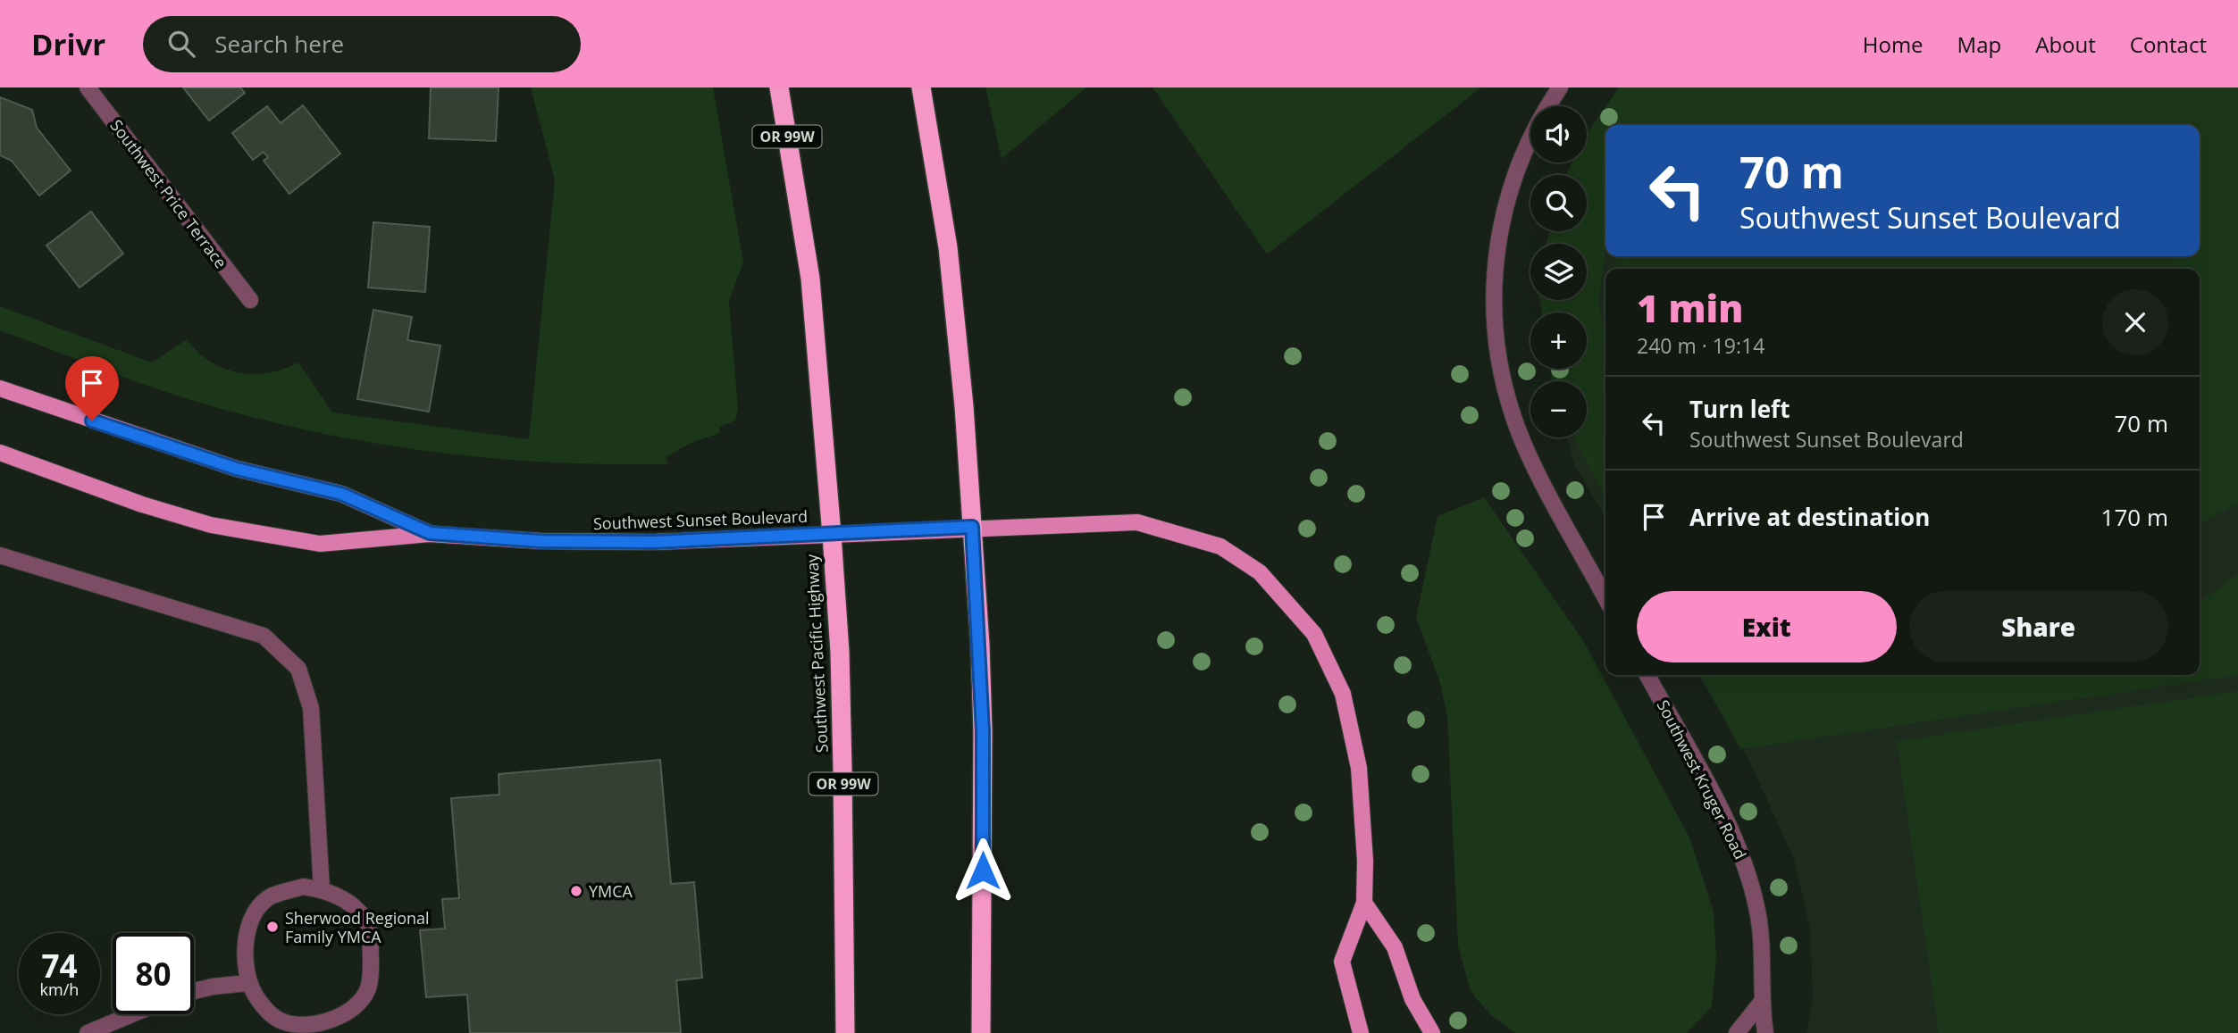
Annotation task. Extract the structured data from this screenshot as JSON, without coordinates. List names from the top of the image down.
{
  "streets": {
    "highway": ["OR 99W", "Southwest Pacific Highway"],
    "main road": ["Southwest Sunset Boulevard"],
    "street": ["Southwest Price Terrace", "Southwest Kruger Road"]
  },
  "crossings": [
    ["Southwest Sunset Boulevard", "Southwest Pacific Highway"]
  ],
  "places": ["YMCA", "Sherwood Regional Family YMCA"],
  "page": {
    "header": "Drivr",
    "search": "Search here",
    "nav": [
      "Home",
      "Map",
      "About",
      "Contact"
    ],
    "map_buttons": ["+", "−"],
    "turn": ["70 m", "Southwest Sunset Boulevard"],
    "heading": ["1 min", "240 m · 19:14"],
    "list": [
      {
        "name": "Turn left",
        "note": "Southwest Sunset Boulevard",
        "value": "70 m"
      },
      {
        "name": "Arrive at destination",
        "value": "170 m"
      }
    ],
    "buttons": ["Exit", "Share"],
    "speed": "74 km/h",
    "limit": "80"
  }
}
